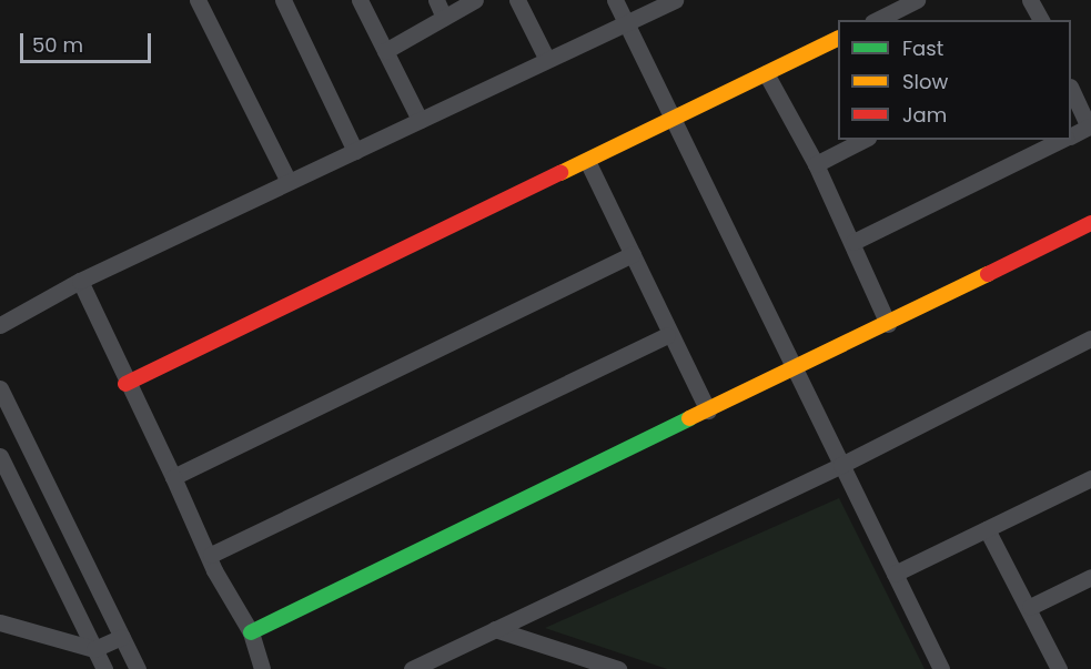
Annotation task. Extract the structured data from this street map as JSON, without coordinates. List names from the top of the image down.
{
  "legend": ["Fast", "Slow", "Jam"],
  "scale_bar": "50 m"
}
